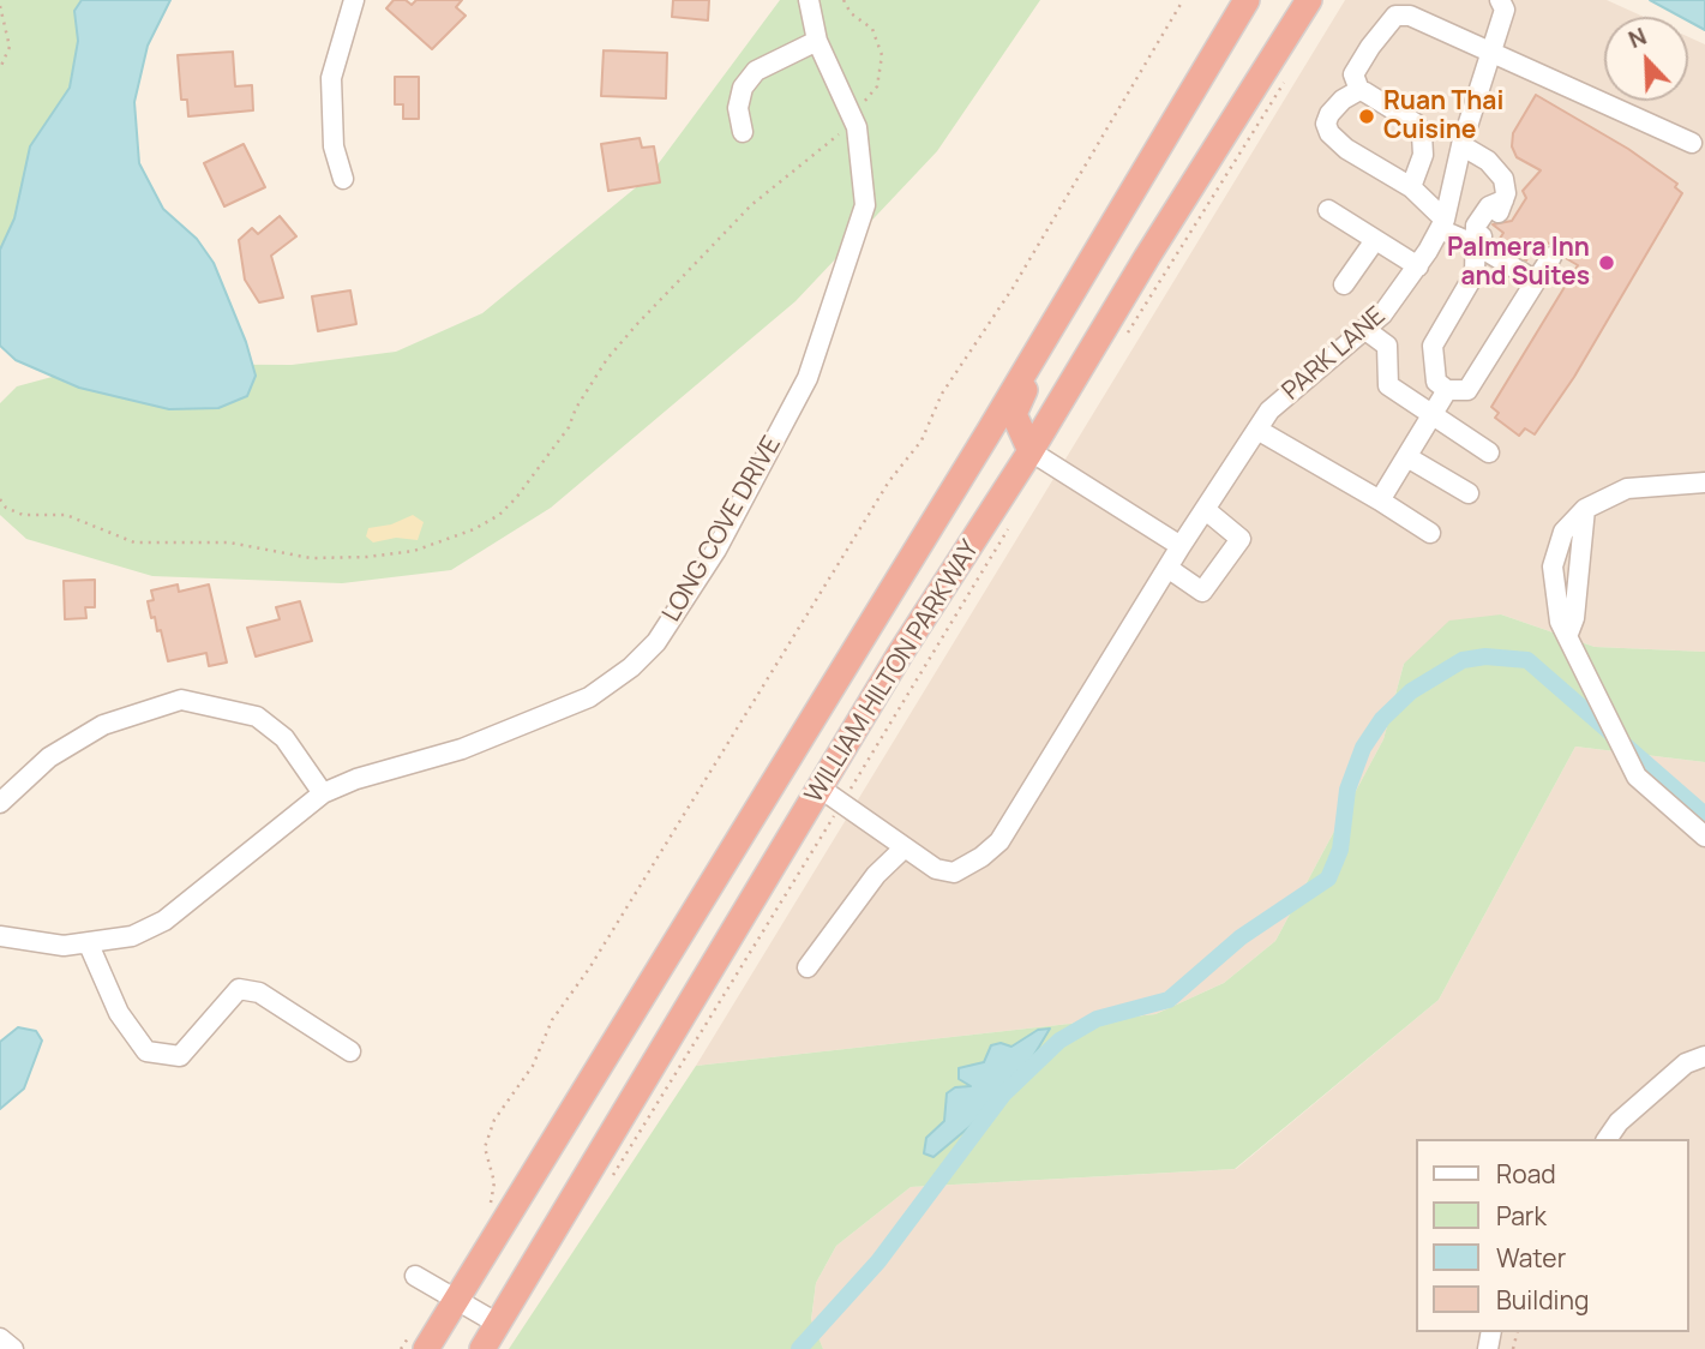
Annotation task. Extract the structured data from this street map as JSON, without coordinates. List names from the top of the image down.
{
  "streets": {
    "highway": ["WILLIAM HILTON PARKWAY"],
    "street": ["PARK LANE", "LONG COVE DRIVE"]
  },
  "crossings": [
    ["PARK LANE", "WILLIAM HILTON PARKWAY"]
  ],
  "places": ["Ruan Thai Cuisine", "Palmera Inn and Suites"],
  "legend": [
    "Road",
    "Park",
    "Water",
    "Building"
  ],
  "north": "top left"
}
